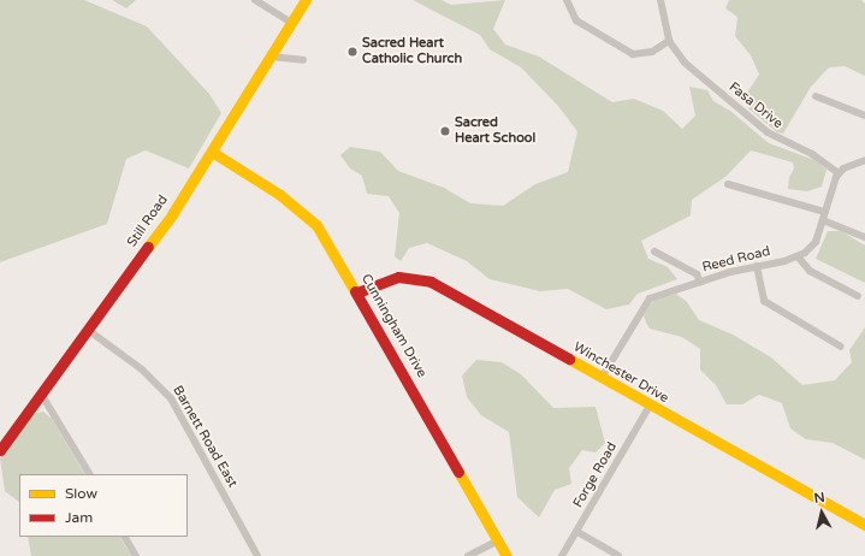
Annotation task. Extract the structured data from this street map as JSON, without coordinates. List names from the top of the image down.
{
  "streets": {
    "street": [
      "Fasa Drive",
      "Still Road",
      "Reed Road",
      "Cunningham Drive",
      "Winchester Drive",
      "Barnett Road East",
      "Forge Road"
    ]
  },
  "crossings": [
    ["Still Road", "Cunningham Drive"],
    ["Still Road", "Barnett Road East"],
    ["Reed Road", "Winchester Drive"],
    ["Cunningham Drive", "Winchester Drive"],
    ["Winchester Drive", "Forge Road"]
  ],
  "places": ["Sacred Heart Catholic Church", "Sacred Heart School"],
  "legend": ["Slow", "Jam"],
  "north": "top"
}
